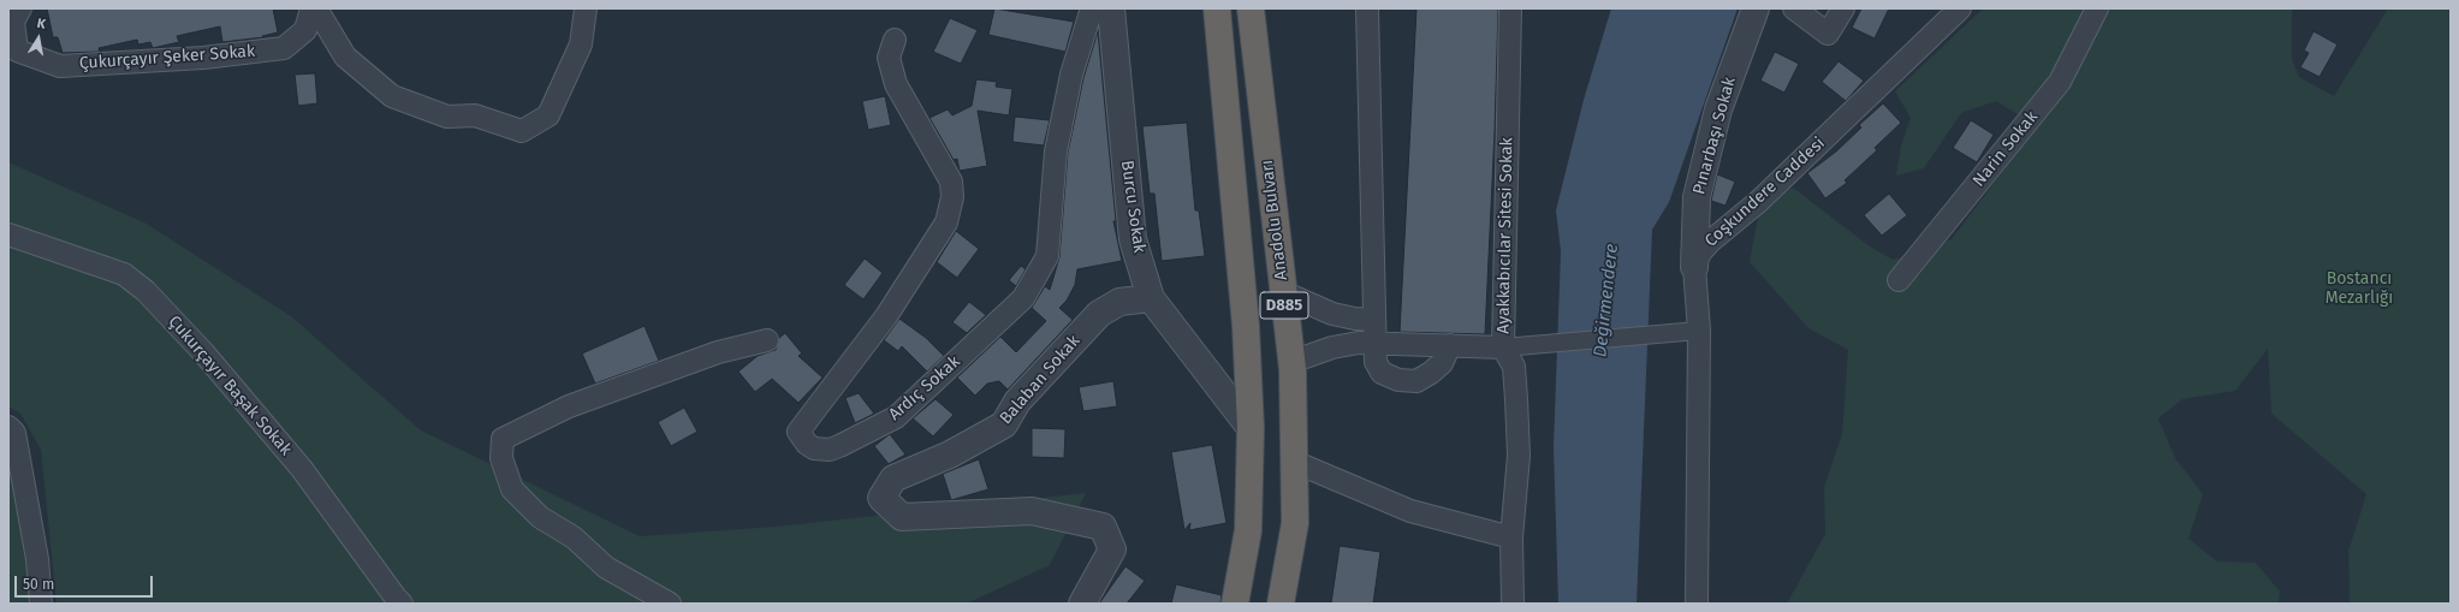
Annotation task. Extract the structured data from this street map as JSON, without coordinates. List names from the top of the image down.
{
  "streets": {
    "highway": ["Anadolu Bulvarı", "D885"],
    "street": [
      "Çukurçayır Şeker Sokak",
      "Pınarbaşı Sokak",
      "Narin Sokak",
      "Coşkundere Caddesi",
      "Burcu Sokak",
      "Ayakkabıcılar Sitesi Sokak",
      "Balaban Sokak",
      "Çukurçayır Başak Sokak",
      "Ardıç Sokak"
    ]
  },
  "crossings": [
    ["Pınarbaşı Sokak", "Coşkundere Caddesi"],
    ["Burcu Sokak", "D885"],
    ["Burcu Sokak", "Balaban Sokak"]
  ],
  "water": ["Değirmendere"],
  "parks": ["Bostancı Mezarlığı"],
  "scale_bar": "50 m",
  "north": "top"
}
